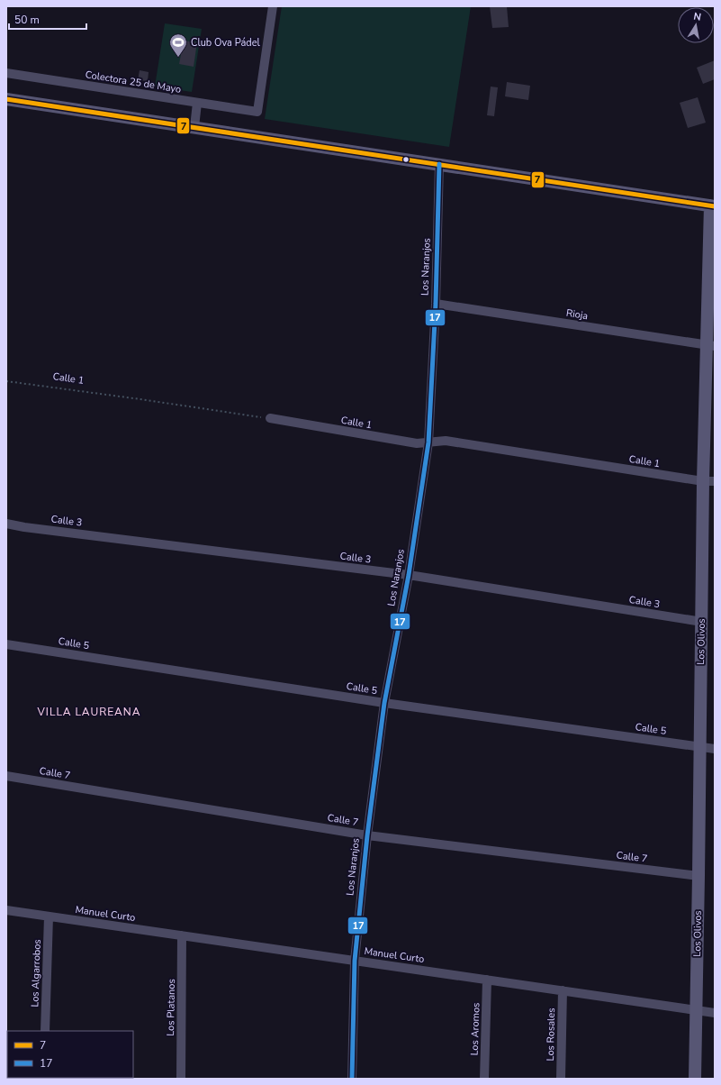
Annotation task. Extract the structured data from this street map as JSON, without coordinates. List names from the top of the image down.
{
  "streets": {
    "street": [
      "Colectora 25 de Mayo",
      "Los Naranjos",
      "Rioja",
      "Calle 1",
      "Calle 3",
      "Los Olivos",
      "Calle 5",
      "Calle 7",
      "Manuel Curto",
      "Los Algarrobos",
      "Los Platanos",
      "Los Aromos",
      "Los Rosales"
    ]
  },
  "crossings": [
    ["Los Naranjos", "Rioja"],
    ["Los Naranjos", "Calle 1"],
    ["Los Naranjos", "Calle 3"],
    ["Los Naranjos", "Calle 5"],
    ["Los Naranjos", "Calle 7"],
    ["Los Naranjos", "Manuel Curto"],
    ["Rioja", "Los Olivos"],
    ["Calle 1", "Los Olivos"],
    ["Calle 3", "Los Olivos"],
    ["Los Olivos", "Calle 5"],
    ["Los Olivos", "Calle 7"],
    ["Los Olivos", "Manuel Curto"],
    ["Manuel Curto", "Los Algarrobos"],
    ["Manuel Curto", "Los Platanos"],
    ["Manuel Curto", "Los Aromos"],
    ["Manuel Curto", "Los Rosales"]
  ],
  "districts": ["VILLA LAUREANA"],
  "places": {
    "sports": ["Club Ova Pádel"]
  },
  "lines": ["transit line 7", "transit line 17"],
  "legend": ["7", "17"],
  "scale_bar": "50 m",
  "north": "top"
}
